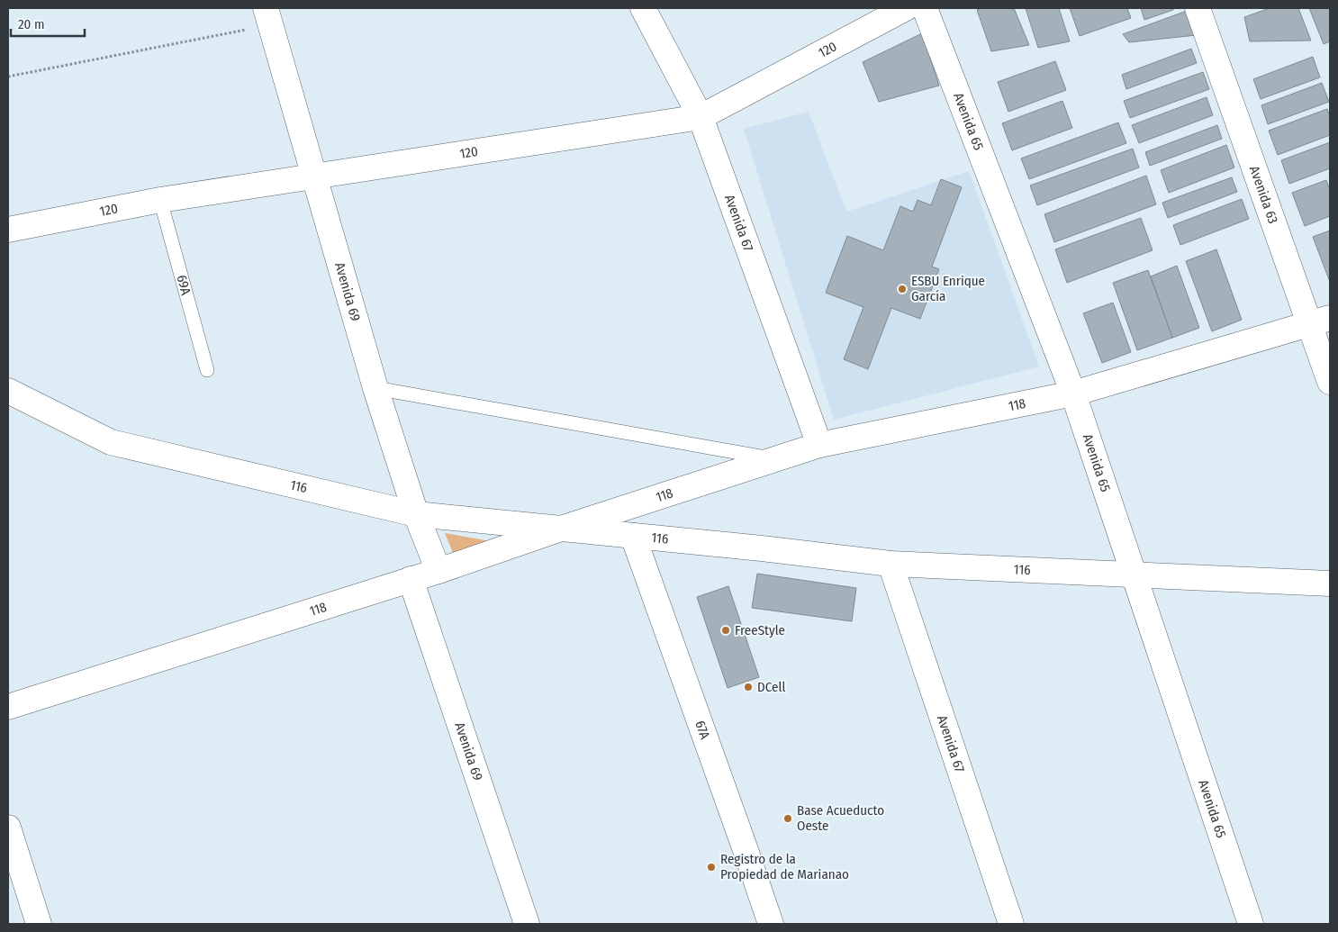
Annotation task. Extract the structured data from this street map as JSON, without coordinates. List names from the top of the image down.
{
  "streets": {
    "street": [
      "120",
      "Avenida 65",
      "Avenida 63",
      "Avenida 67",
      "Avenida 69",
      "118",
      "116",
      "67A"
    ],
    "lane": ["69A"]
  },
  "crossings": [
    ["120", "Avenida 67"],
    ["120", "69A"],
    ["120", "Avenida 69"],
    ["Avenida 65", "118"],
    ["Avenida 65", "116"],
    ["Avenida 63", "118"],
    ["Avenida 67", "118"],
    ["Avenida 67", "116"],
    ["Avenida 69", "118"],
    ["Avenida 69", "116"],
    ["118", "116"],
    ["116", "67A"]
  ],
  "places": [
    "ESBU Enrique García",
    "FreeStyle",
    "DCell",
    "Base Acueducto Oeste",
    "Registro de la Propiedad de Marianao"
  ],
  "scale_bar": "20 m"
}
